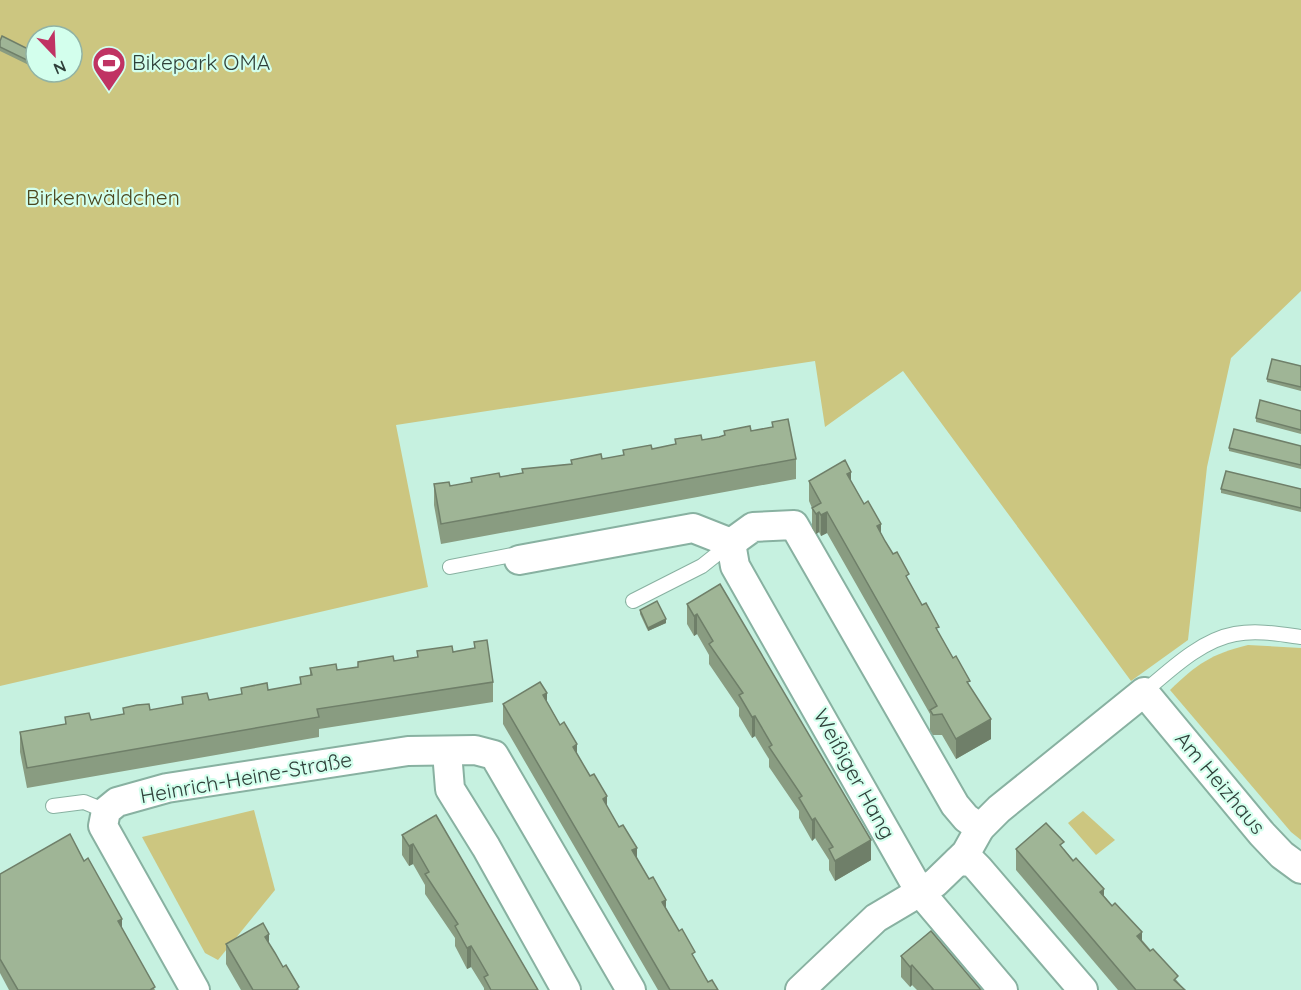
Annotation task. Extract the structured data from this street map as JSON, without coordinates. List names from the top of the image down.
{
  "streets": {
    "street": ["Weißiger Hang", "Heinrich-Heine-Straße", "Am Heizhaus"]
  },
  "parks": ["Birkenwäldchen"],
  "places": {
    "sports": ["Bikepark OMA"]
  },
  "north": "bottom right"
}
